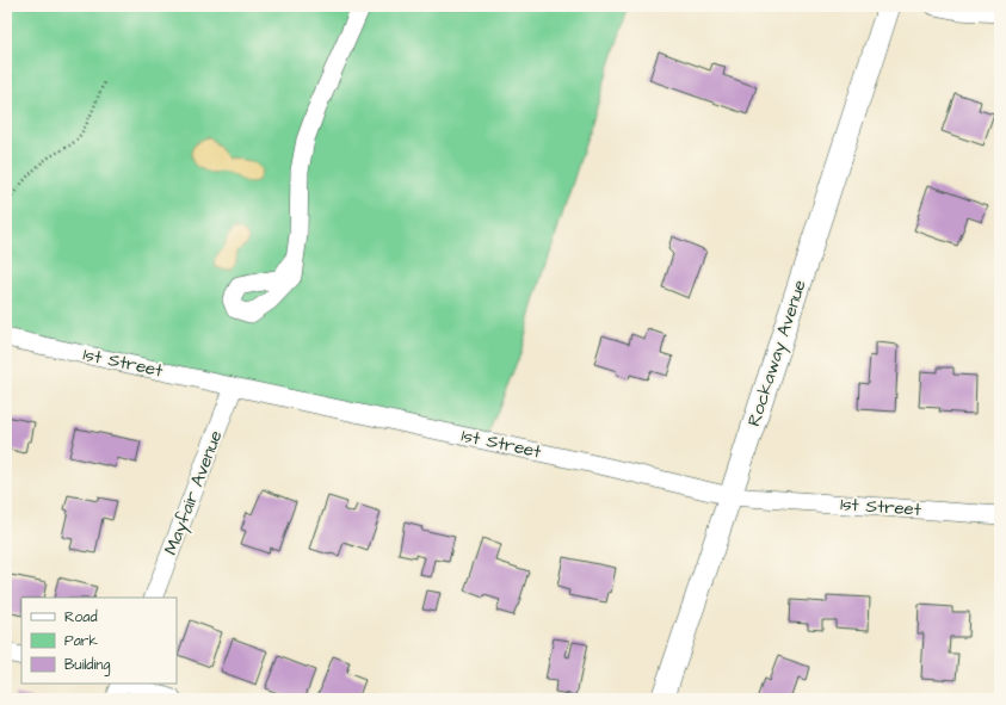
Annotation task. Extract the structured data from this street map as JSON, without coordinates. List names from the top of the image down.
{
  "streets": {
    "main road": ["Rockaway Avenue"],
    "street": ["1st Street", "Mayfair Avenue"]
  },
  "crossings": [
    ["Rockaway Avenue", "1st Street"],
    ["1st Street", "Mayfair Avenue"]
  ],
  "legend": ["Road", "Park", "Building"]
}
